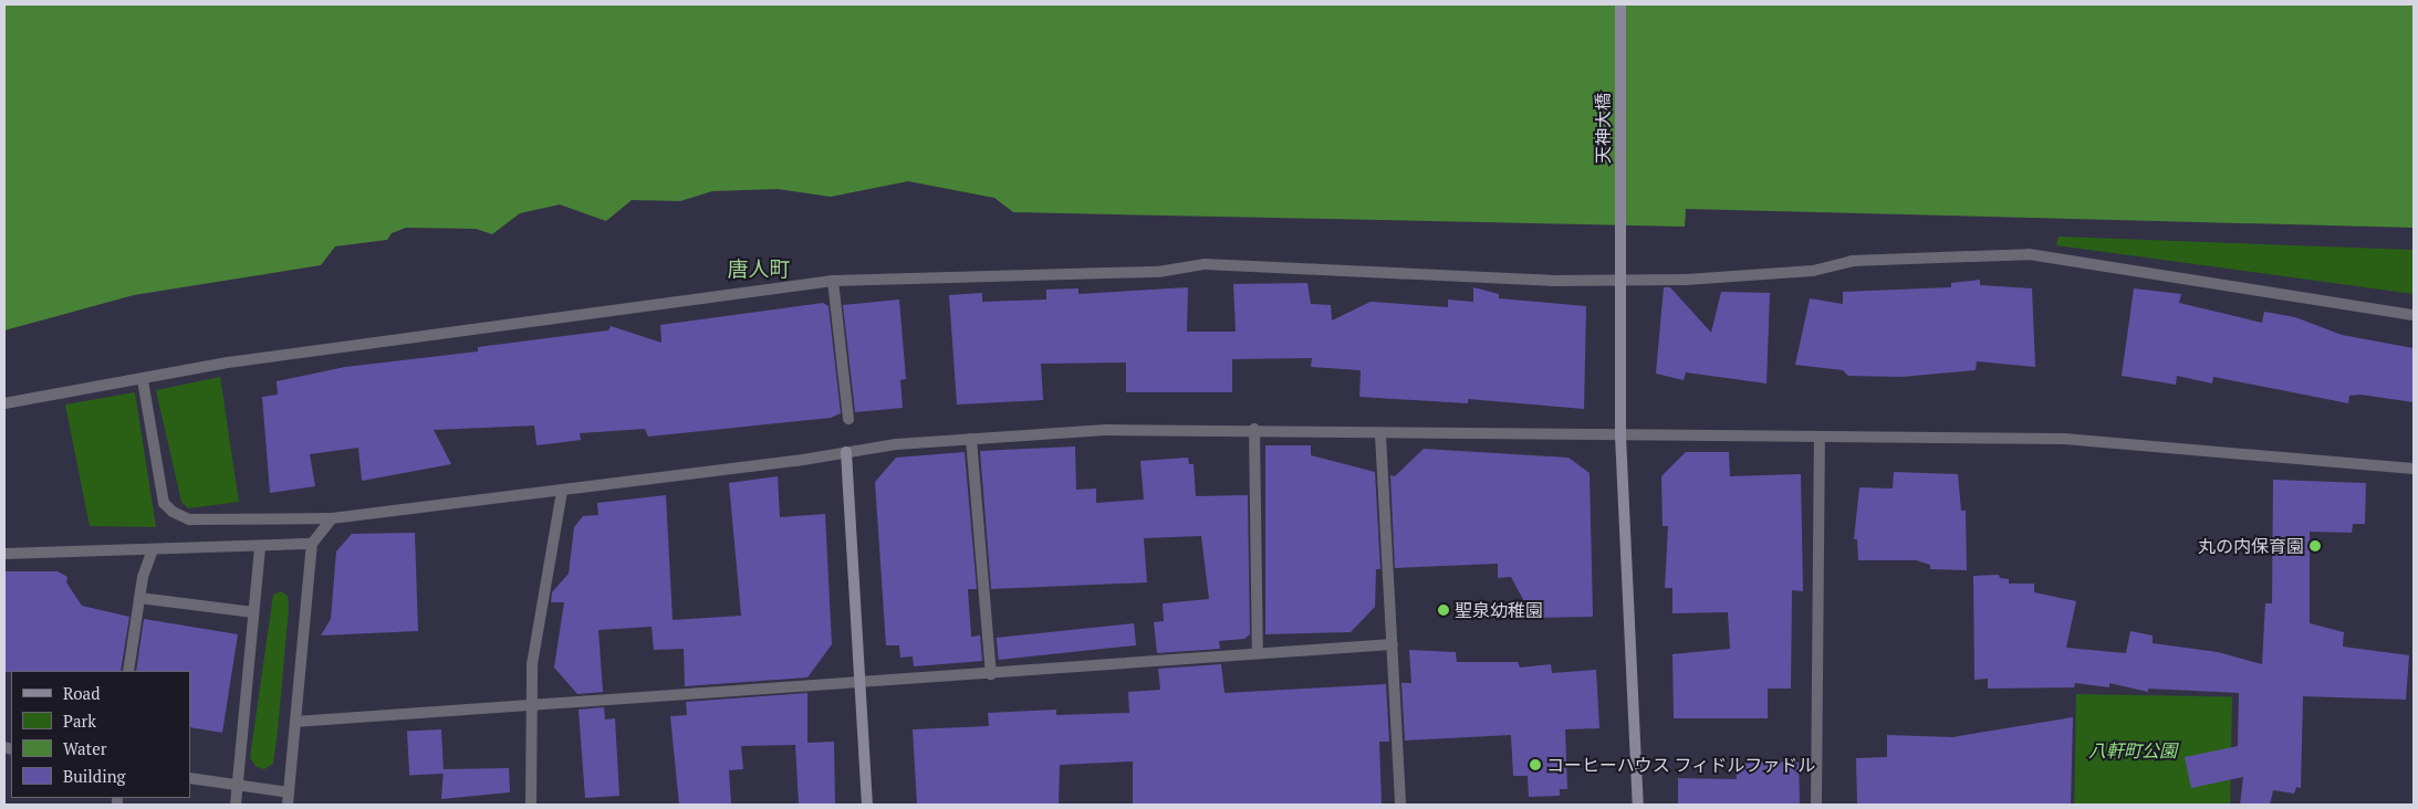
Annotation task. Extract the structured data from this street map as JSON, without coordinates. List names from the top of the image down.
{
  "streets": {
    "street": ["天神大橋"]
  },
  "districts": ["唐人町"],
  "parks": ["八軒町公園"],
  "places": ["丸の内保育園", "聖泉幼稚園", "コーヒーハウス フィドルファドル"],
  "legend": [
    "Road",
    "Park",
    "Water",
    "Building"
  ]
}
